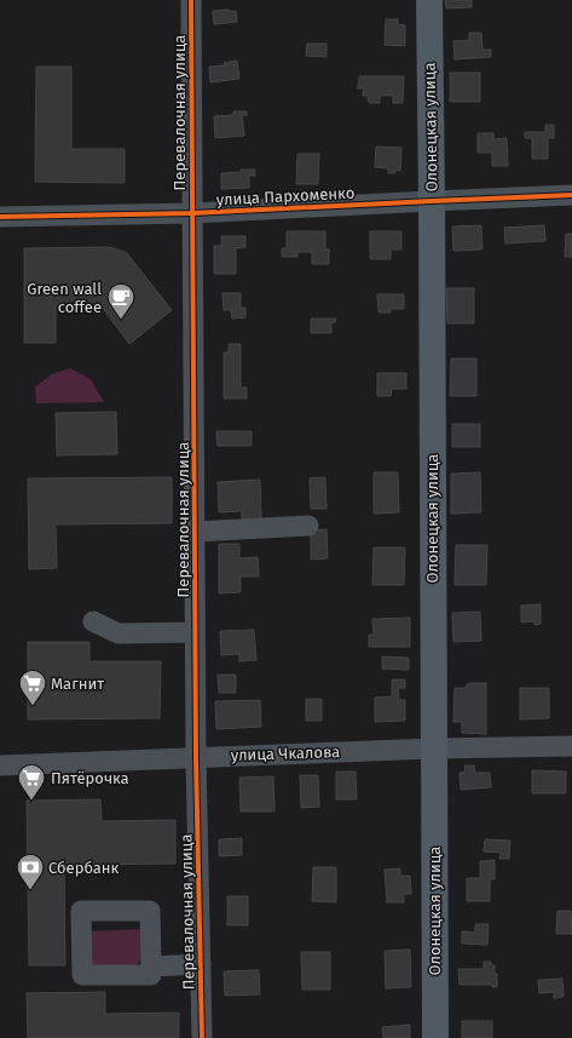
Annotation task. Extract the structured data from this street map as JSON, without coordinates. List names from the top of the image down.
{
  "streets": {
    "main road": ["Олонецкая улица"],
    "street": ["Перевалочная улица", "улица Пархоменко", "улица Чкалова"]
  },
  "crossings": [
    ["Перевалочная улица", "улица Пархоменко"],
    ["Перевалочная улица", "улица Чкалова"],
    ["Олонецкая улица", "улица Пархоменко"],
    ["Олонецкая улица", "улица Чкалова"]
  ],
  "places": {
    "cafe": ["Green wall coffee"],
    "supermarket": ["Магнит", "Пятёрочка"],
    "bank": ["Сбербанк"]
  }
}
